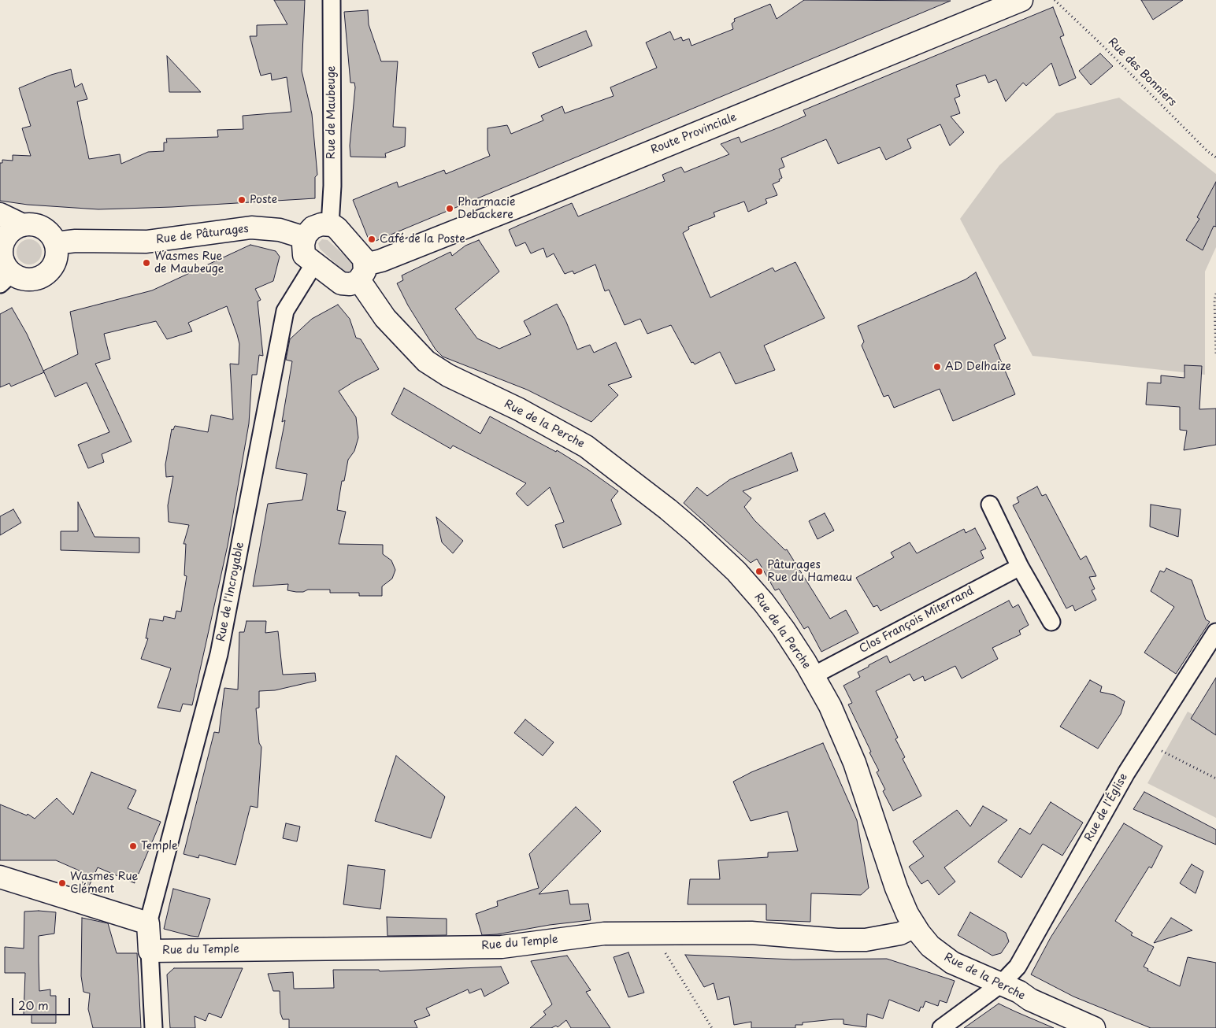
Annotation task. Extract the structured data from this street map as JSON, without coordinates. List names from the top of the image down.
{
  "streets": {
    "street": [
      "Rue de Maubeuge",
      "Route Provinciale",
      "Rue de Pâturages",
      "Rue de la Perche",
      "Rue de l'Incroyable",
      "Clos François Miterrand",
      "Rue de l'Église",
      "Rue du Temple"
    ],
    "path": ["Rue des Bonniers"]
  },
  "crossings": [
    ["Rue de Maubeuge", "Route Provinciale"],
    ["Rue de Maubeuge", "Rue de Pâturages"],
    ["Rue de Maubeuge", "Rue de la Perche"],
    ["Rue de Maubeuge", "Rue de l'Incroyable"],
    ["Route Provinciale", "Rue de Pâturages"],
    ["Route Provinciale", "Rue de la Perche"],
    ["Route Provinciale", "Rue de l'Incroyable"],
    ["Rue de Pâturages", "Rue de la Perche"],
    ["Rue de Pâturages", "Rue de l'Incroyable"],
    ["Rue de la Perche", "Rue de l'Incroyable"],
    ["Rue de la Perche", "Clos François Miterrand"],
    ["Rue de la Perche", "Rue de l'Église"],
    ["Rue de la Perche", "Rue du Temple"],
    ["Rue de l'Incroyable", "Rue du Temple"]
  ],
  "places": [
    "Poste",
    "Pharmacie Debackere",
    "Café de la Poste",
    "Wasmes Rue de Maubeuge",
    "AD Delhaize",
    "Pâturages Rue du Hameau",
    "Temple",
    "Wasmes Rue Clément"
  ],
  "scale_bar": "20 m"
}
